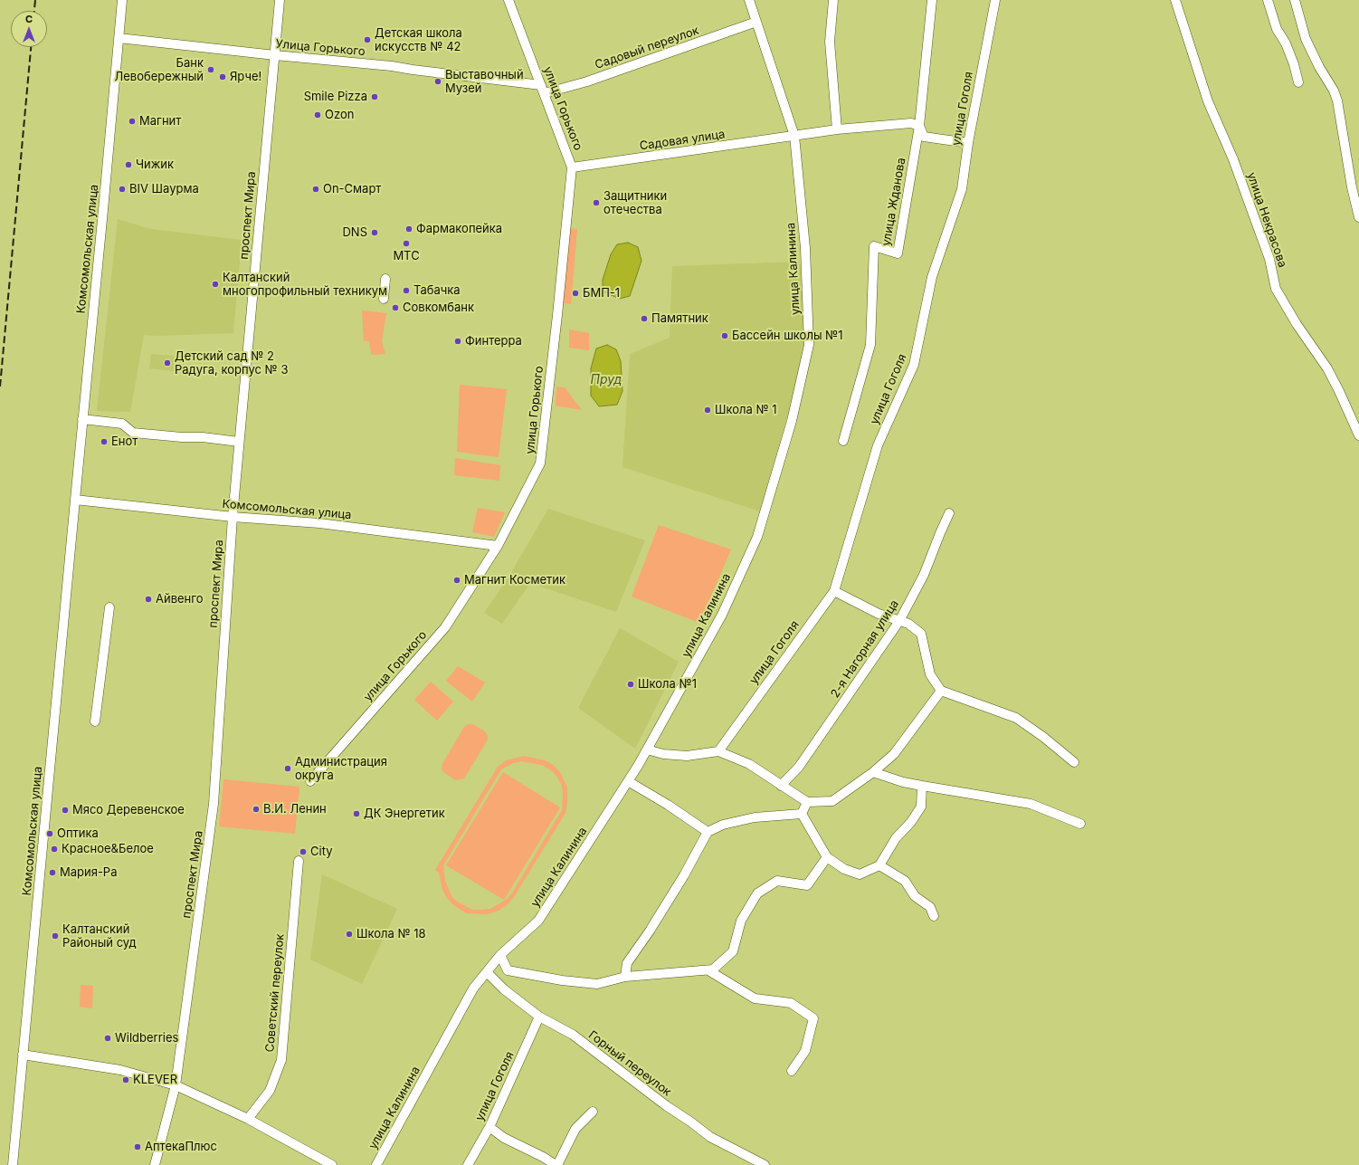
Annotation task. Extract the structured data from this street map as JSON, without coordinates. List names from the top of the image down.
{
  "streets": {
    "street": [
      "Улица Горького",
      "Садовый переулок",
      "улица Горького",
      "улица Гоголя",
      "Садовая улица",
      "улица Жданова",
      "проспект Мира",
      "улица Некрасова",
      "Комсомольская улица",
      "улица Калинина",
      "2-я Нагорная улица",
      "Советский переулок",
      "Горный переулок"
    ]
  },
  "crossings": [
    ["Улица Горького", "Садовый переулок"],
    ["Улица Горького", "улица Горького"],
    ["Улица Горького", "проспект Мира"],
    ["Улица Горького", "Комсомольская улица"],
    ["Садовый переулок", "улица Горького"],
    ["Садовый переулок", "улица Калинина"],
    ["улица Горького", "Садовая улица"],
    ["улица Горького", "Комсомольская улица"],
    ["улица Гоголя", "Горный переулок"],
    ["Садовая улица", "улица Жданова"],
    ["Садовая улица", "улица Калинина"],
    ["проспект Мира", "Комсомольская улица"],
    ["улица Калинина", "Горный переулок"]
  ],
  "water": ["Пруд"],
  "places": [
    "Детская школа искусств № 42",
    "Банк Левобережный",
    "Ярче!",
    "Выставочный Музей",
    "Smile Pizza",
    "Ozon",
    "Магнит",
    "Чижик",
    "BIV Шаурма",
    "On-Смарт",
    "Защитники отечества",
    "Фармакопейка",
    "DNS",
    "МТС",
    "Калтанский многопрофильный техникум",
    "Табачка",
    "БМП-1",
    "Совкомбанк",
    "Памятник",
    "Бассейн школы №1",
    "Финтерра",
    "Детский сад № 2 Радуга, корпус № 3",
    "Школа № 1",
    "Енот",
    "Магнит Косметик",
    "Айвенго",
    "Школа №1",
    "Администрация округа",
    "В.И. Ленин",
    "Мясо Деревенское",
    "ДК Энергетик",
    "Оптика",
    "Красное&Белое",
    "City",
    "Мария-Ра",
    "Школа № 18",
    "Калтанский Районый суд",
    "Wildberries",
    "KLEVER",
    "АптекаПлюс"
  ],
  "north": "top"
}
